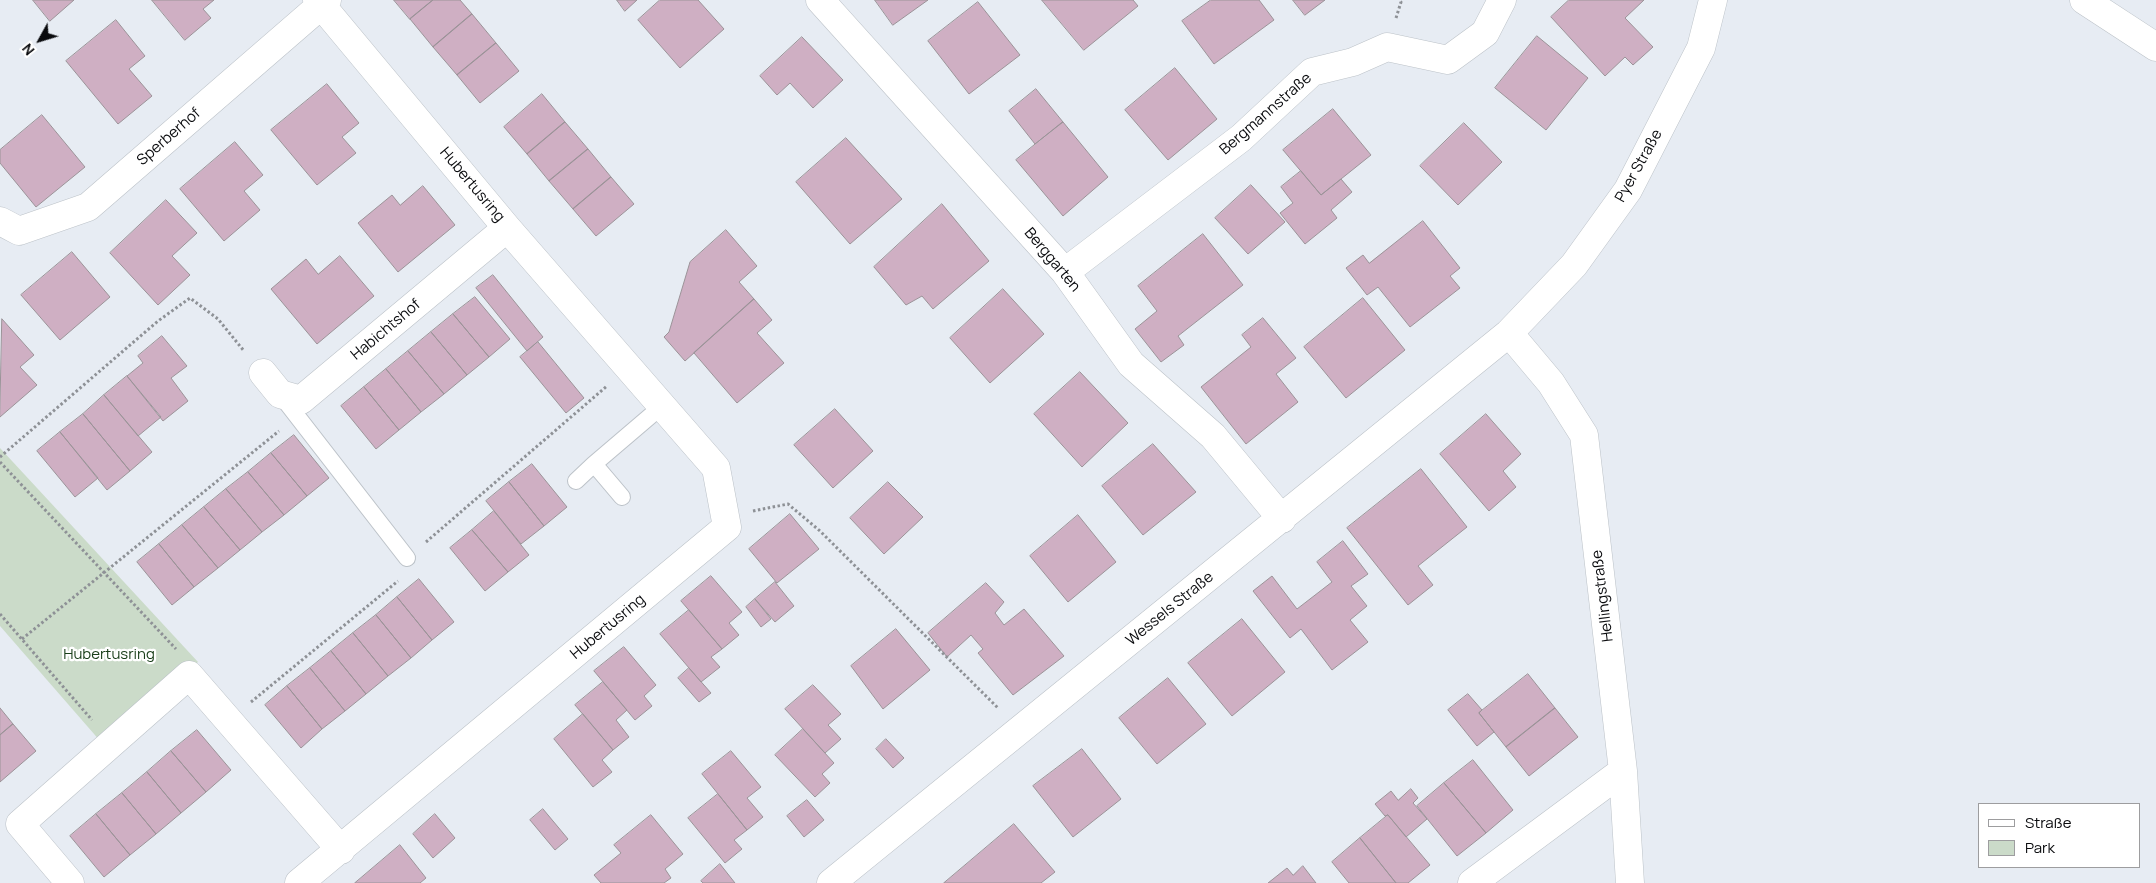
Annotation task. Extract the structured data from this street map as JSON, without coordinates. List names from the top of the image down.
{
  "streets": {
    "street": [
      "Bergmannstraße",
      "Sperberhof",
      "Pyer Straße",
      "Hubertusring",
      "Berggarten",
      "Habichtshof",
      "Hellingstraße",
      "Wessels Straße"
    ]
  },
  "crossings": [
    ["Bergmannstraße", "Berggarten"],
    ["Sperberhof", "Hubertusring"],
    ["Pyer Straße", "Hellingstraße"],
    ["Pyer Straße", "Wessels Straße"],
    ["Hubertusring", "Habichtshof"],
    ["Berggarten", "Wessels Straße"],
    ["Hellingstraße", "Wessels Straße"]
  ],
  "parks": ["Hubertusring"],
  "legend": ["Straße", "Park"],
  "north": "bottom left"
}
